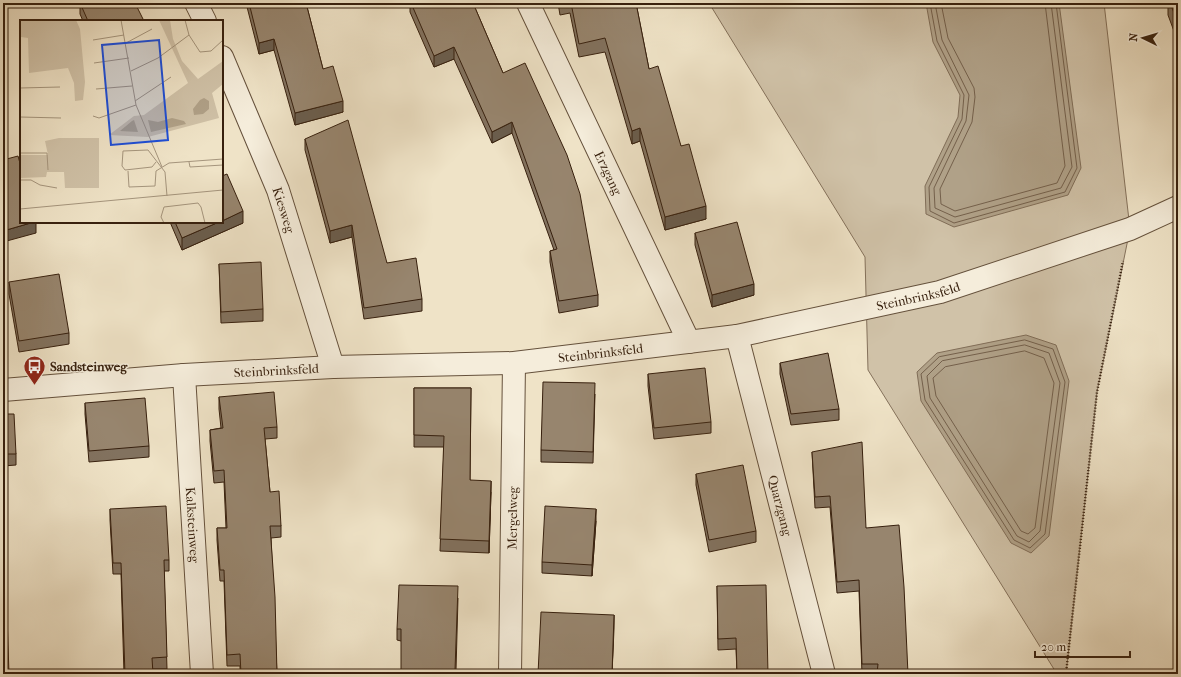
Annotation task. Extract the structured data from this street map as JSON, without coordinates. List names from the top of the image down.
{
  "streets": {
    "street": [
      "Erzgang",
      "Kiesweg",
      "Steinbrinksfeld",
      "Quarzgang",
      "Mergelweg",
      "Kalksteinweg"
    ]
  },
  "crossings": [
    ["Erzgang", "Steinbrinksfeld"],
    ["Kiesweg", "Steinbrinksfeld"],
    ["Steinbrinksfeld", "Quarzgang"],
    ["Steinbrinksfeld", "Mergelweg"],
    ["Steinbrinksfeld", "Kalksteinweg"]
  ],
  "places": {
    "bus stop": ["Sandsteinweg"]
  },
  "scale_bar": "20 m",
  "north": "left"
}
